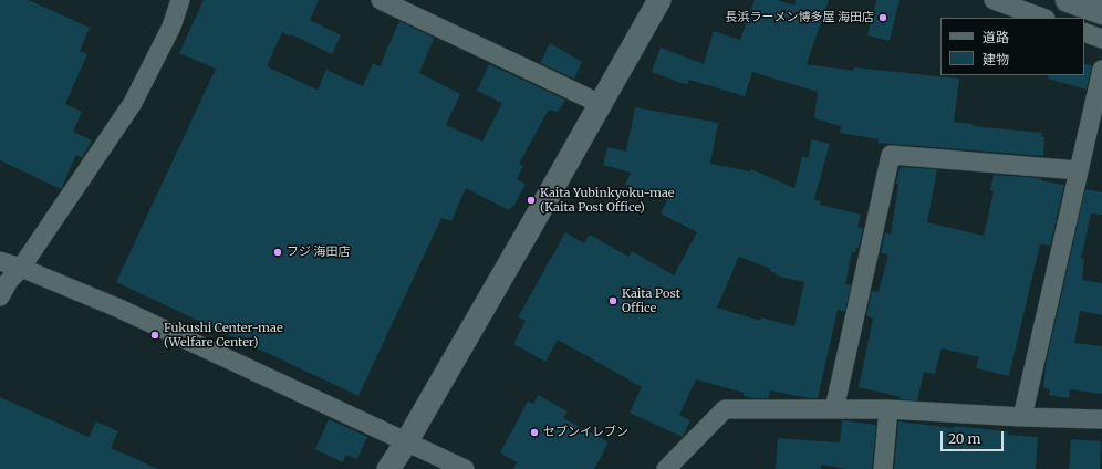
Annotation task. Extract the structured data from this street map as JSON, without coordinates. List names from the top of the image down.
{
  "places": [
    "長浜ラーメン博多屋 海田店",
    "Kaita Yubinkyoku-mae (Kaita Post Office)",
    "フジ 海田店",
    "Kaita Post Office",
    "Fukushi Center-mae (Welfare Center)",
    "セブンイレブン"
  ],
  "legend": ["道路", "建物"],
  "scale_bar": "20 m"
}
